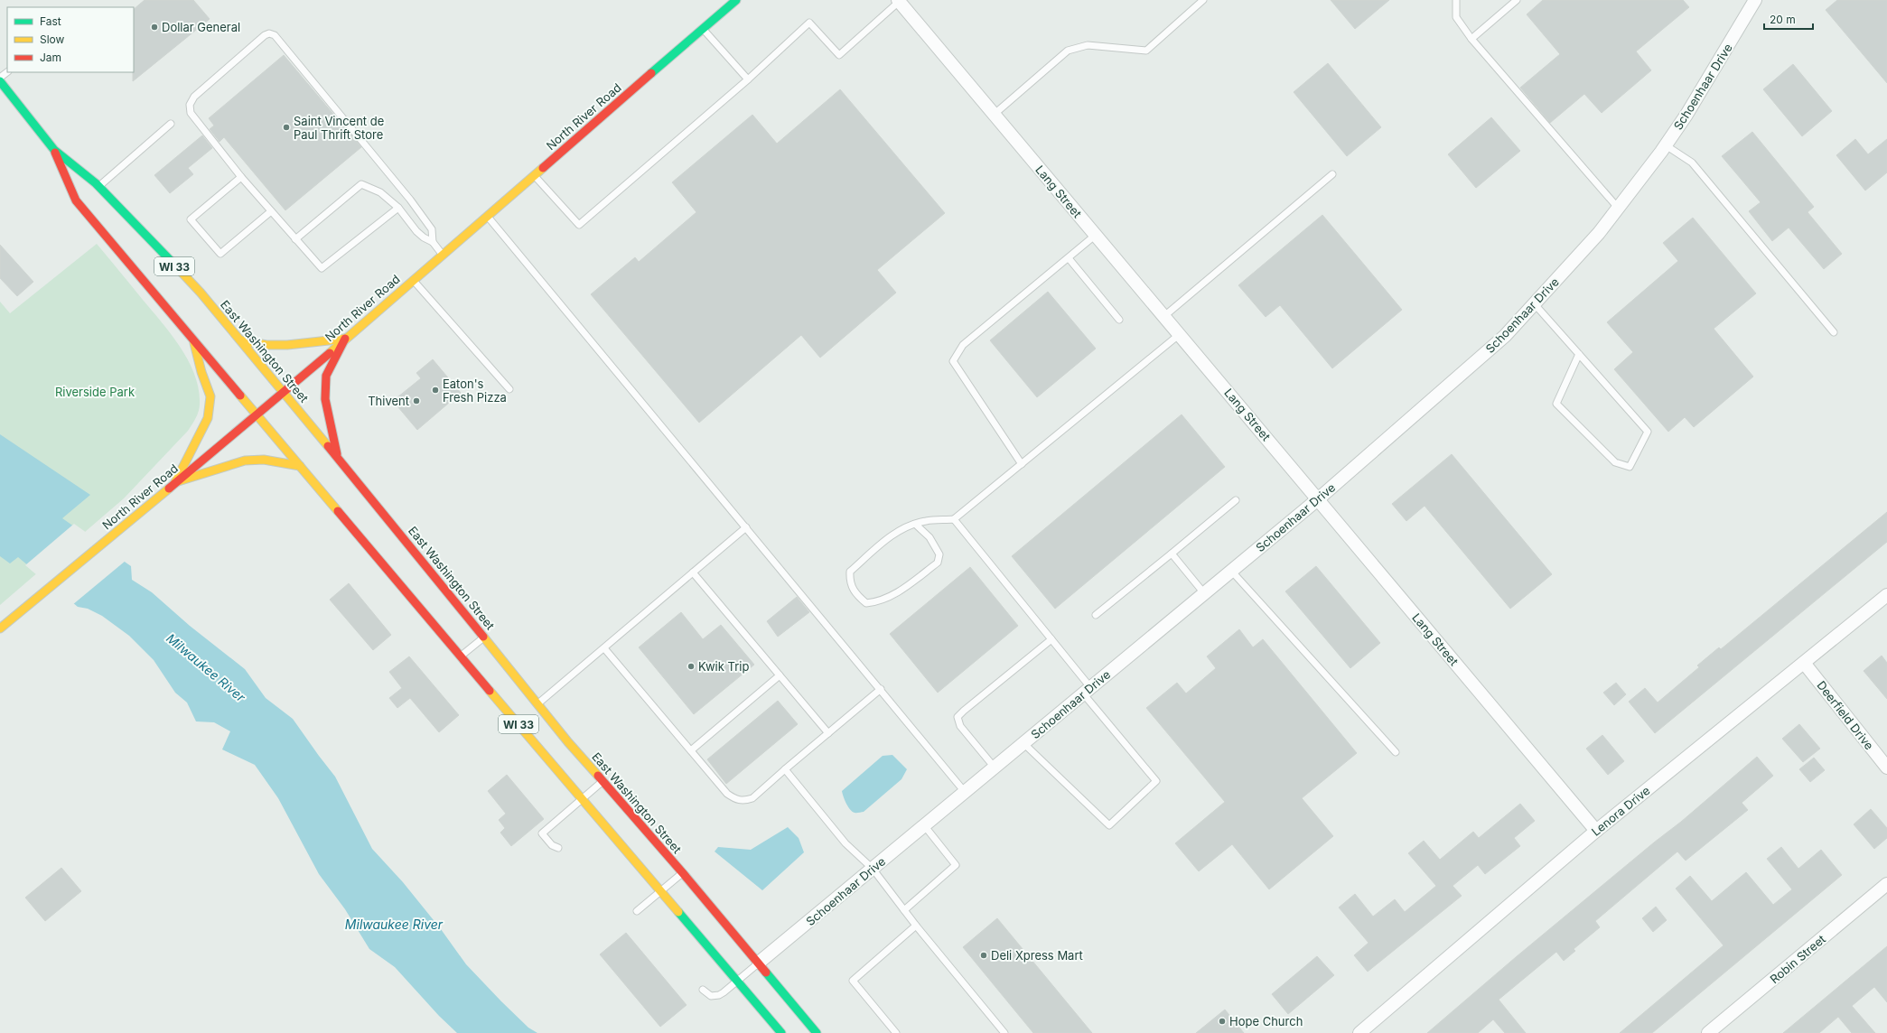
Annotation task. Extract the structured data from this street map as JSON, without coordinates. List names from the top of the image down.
{
  "streets": {
    "main road": ["North River Road", "WI 33", "East Washington Street"],
    "street": [
      "Schoenhaar Drive",
      "Lang Street",
      "Deerfield Drive",
      "Lenora Drive",
      "Robin Street"
    ]
  },
  "crossings": [
    ["Schoenhaar Drive", "Lang Street"],
    ["Schoenhaar Drive", "East Washington Street"],
    ["North River Road", "East Washington Street"],
    ["Lang Street", "Lenora Drive"],
    ["Deerfield Drive", "Lenora Drive"]
  ],
  "water": ["Milwaukee River"],
  "parks": ["Riverside Park"],
  "places": [
    "Dollar General",
    "Saint Vincent de Paul Thrift Store",
    "Eaton's Fresh Pizza",
    "Thivent",
    "Kwik Trip",
    "Deli Xpress Mart",
    "Hope Church"
  ],
  "legend": ["Fast", "Slow", "Jam"],
  "scale_bar": "20 m"
}
